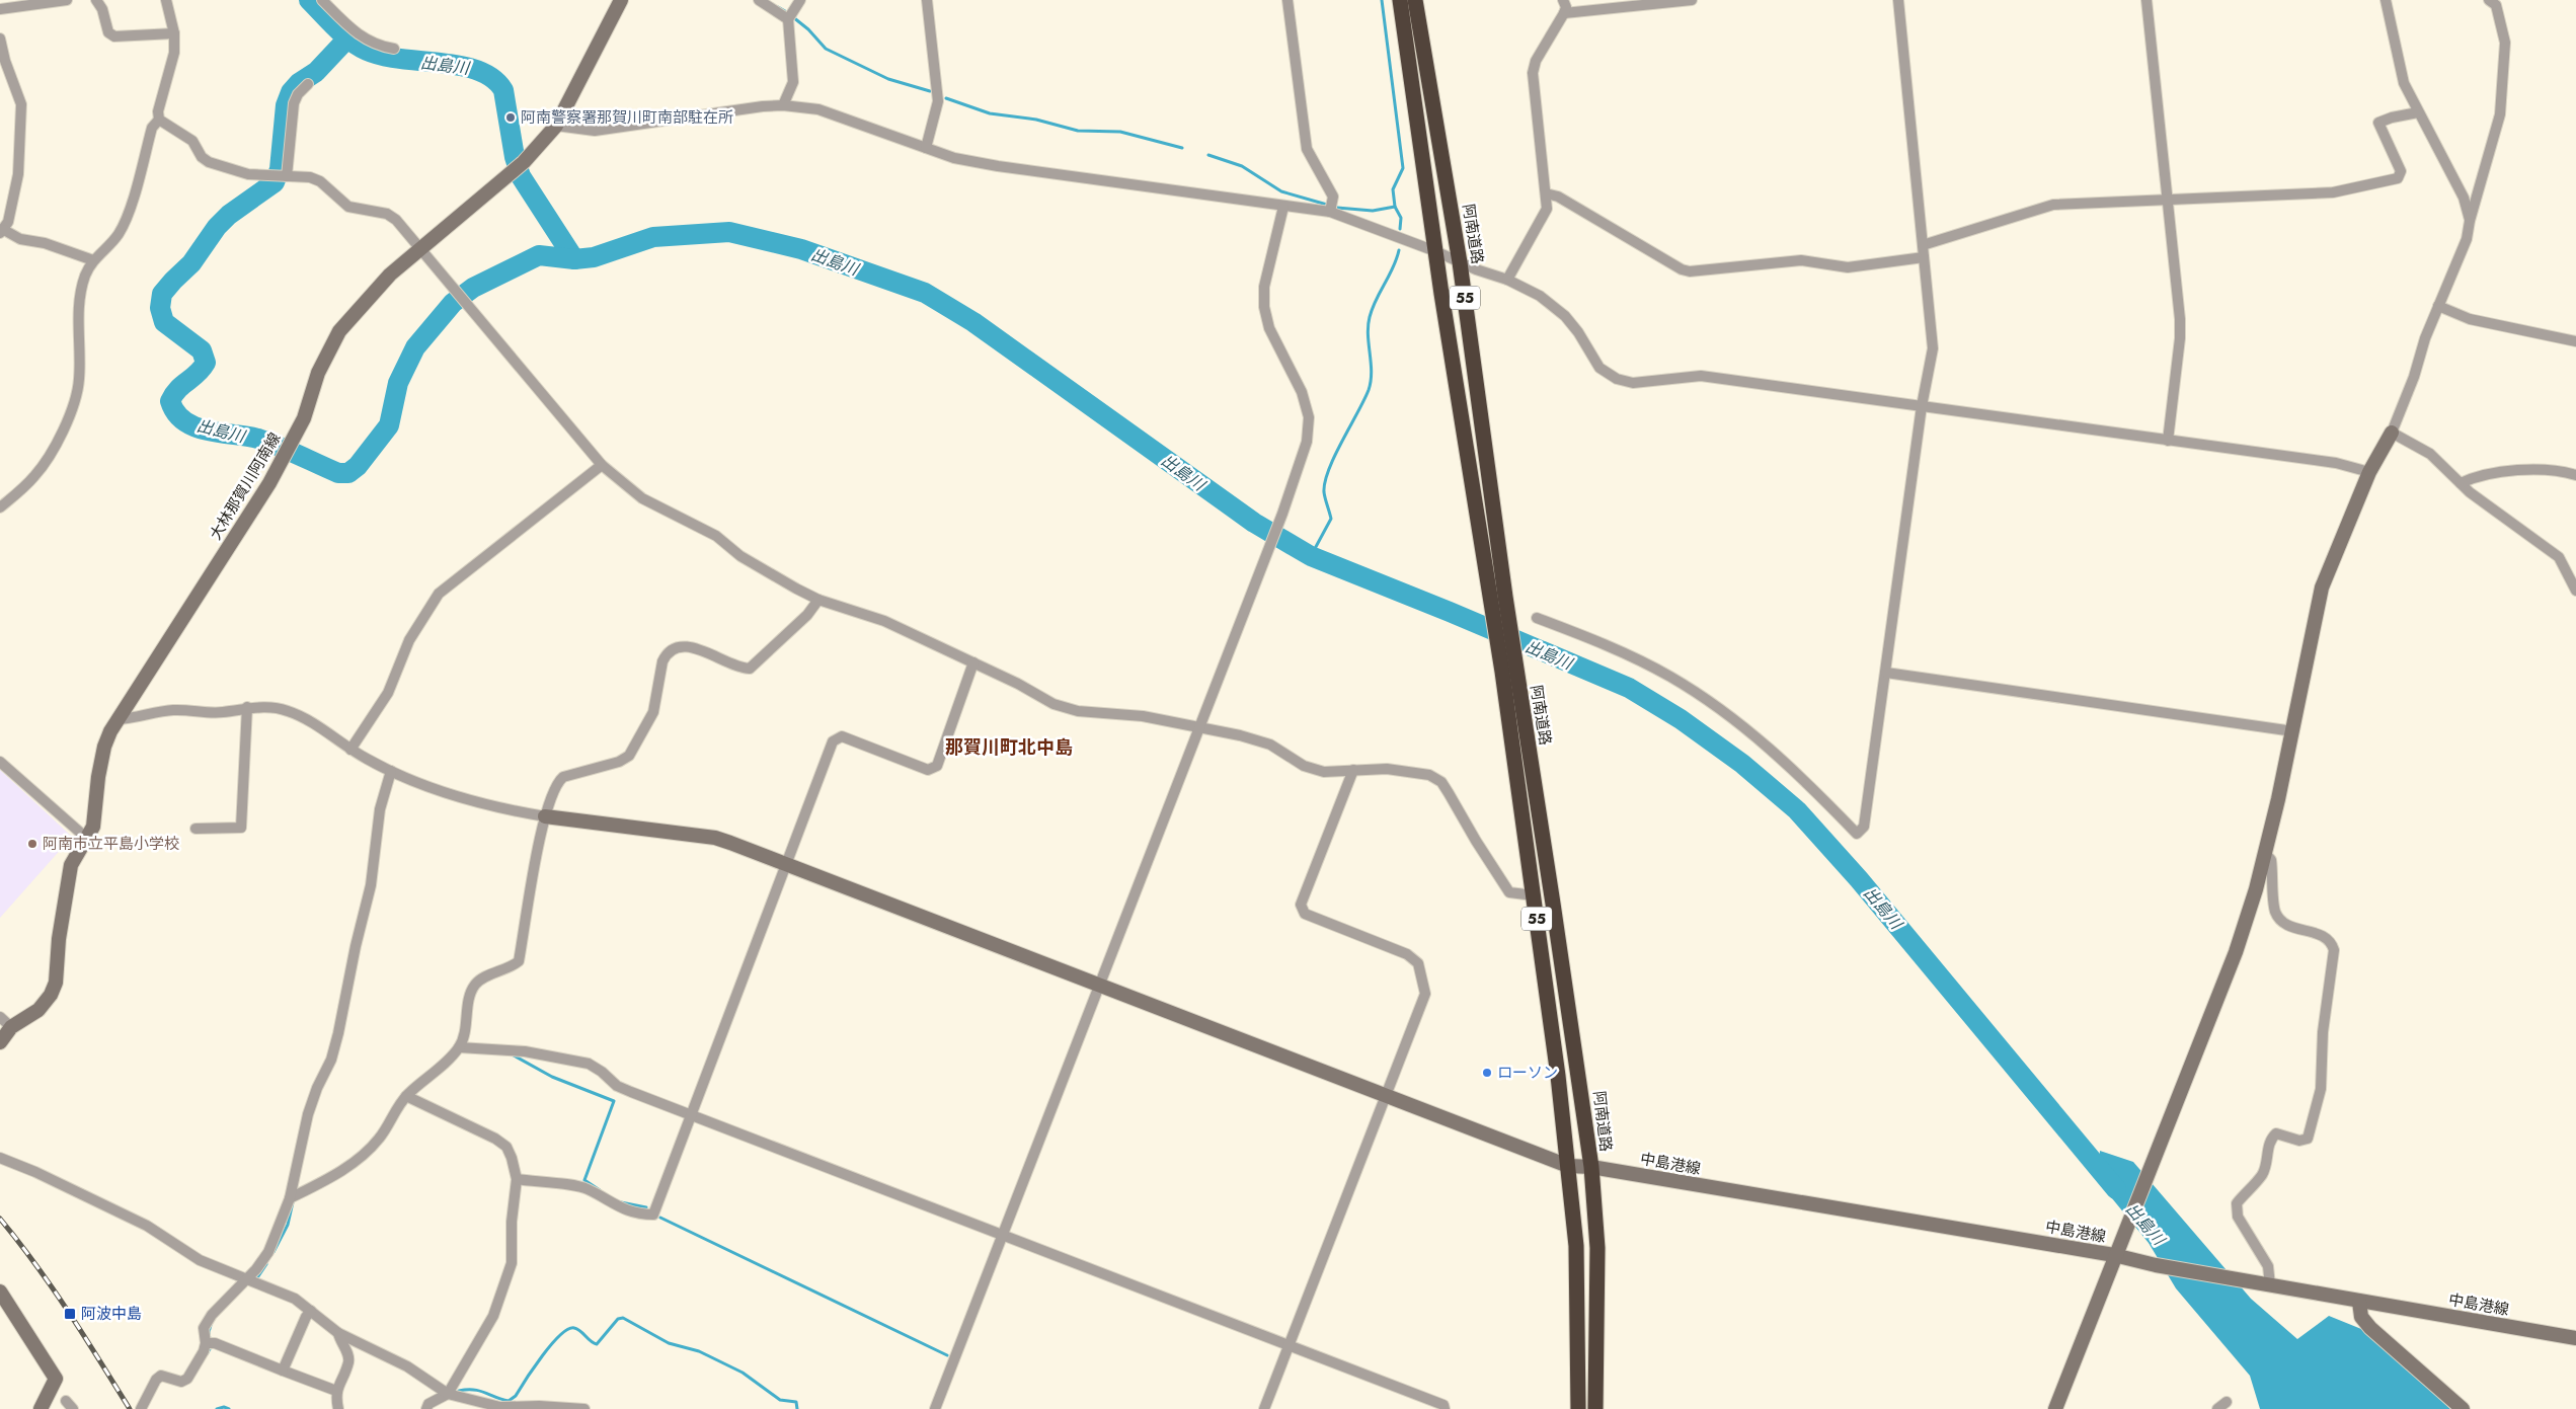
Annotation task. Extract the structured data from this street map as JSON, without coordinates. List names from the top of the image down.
{
  "streets": {
    "highway": ["阿南道路", "55"],
    "main road": ["大林那賀川阿南線", "中島港線"]
  },
  "crossings": [
    ["阿南道路", "中島港線"]
  ],
  "districts": ["那賀川町北中島"],
  "water": ["出島川"],
  "places": {
    "other": ["阿南警察署那賀川町南部駐在所", "阿南市立平島小学校", "ローソン"],
    "transit": ["阿波中島"]
  }
}
